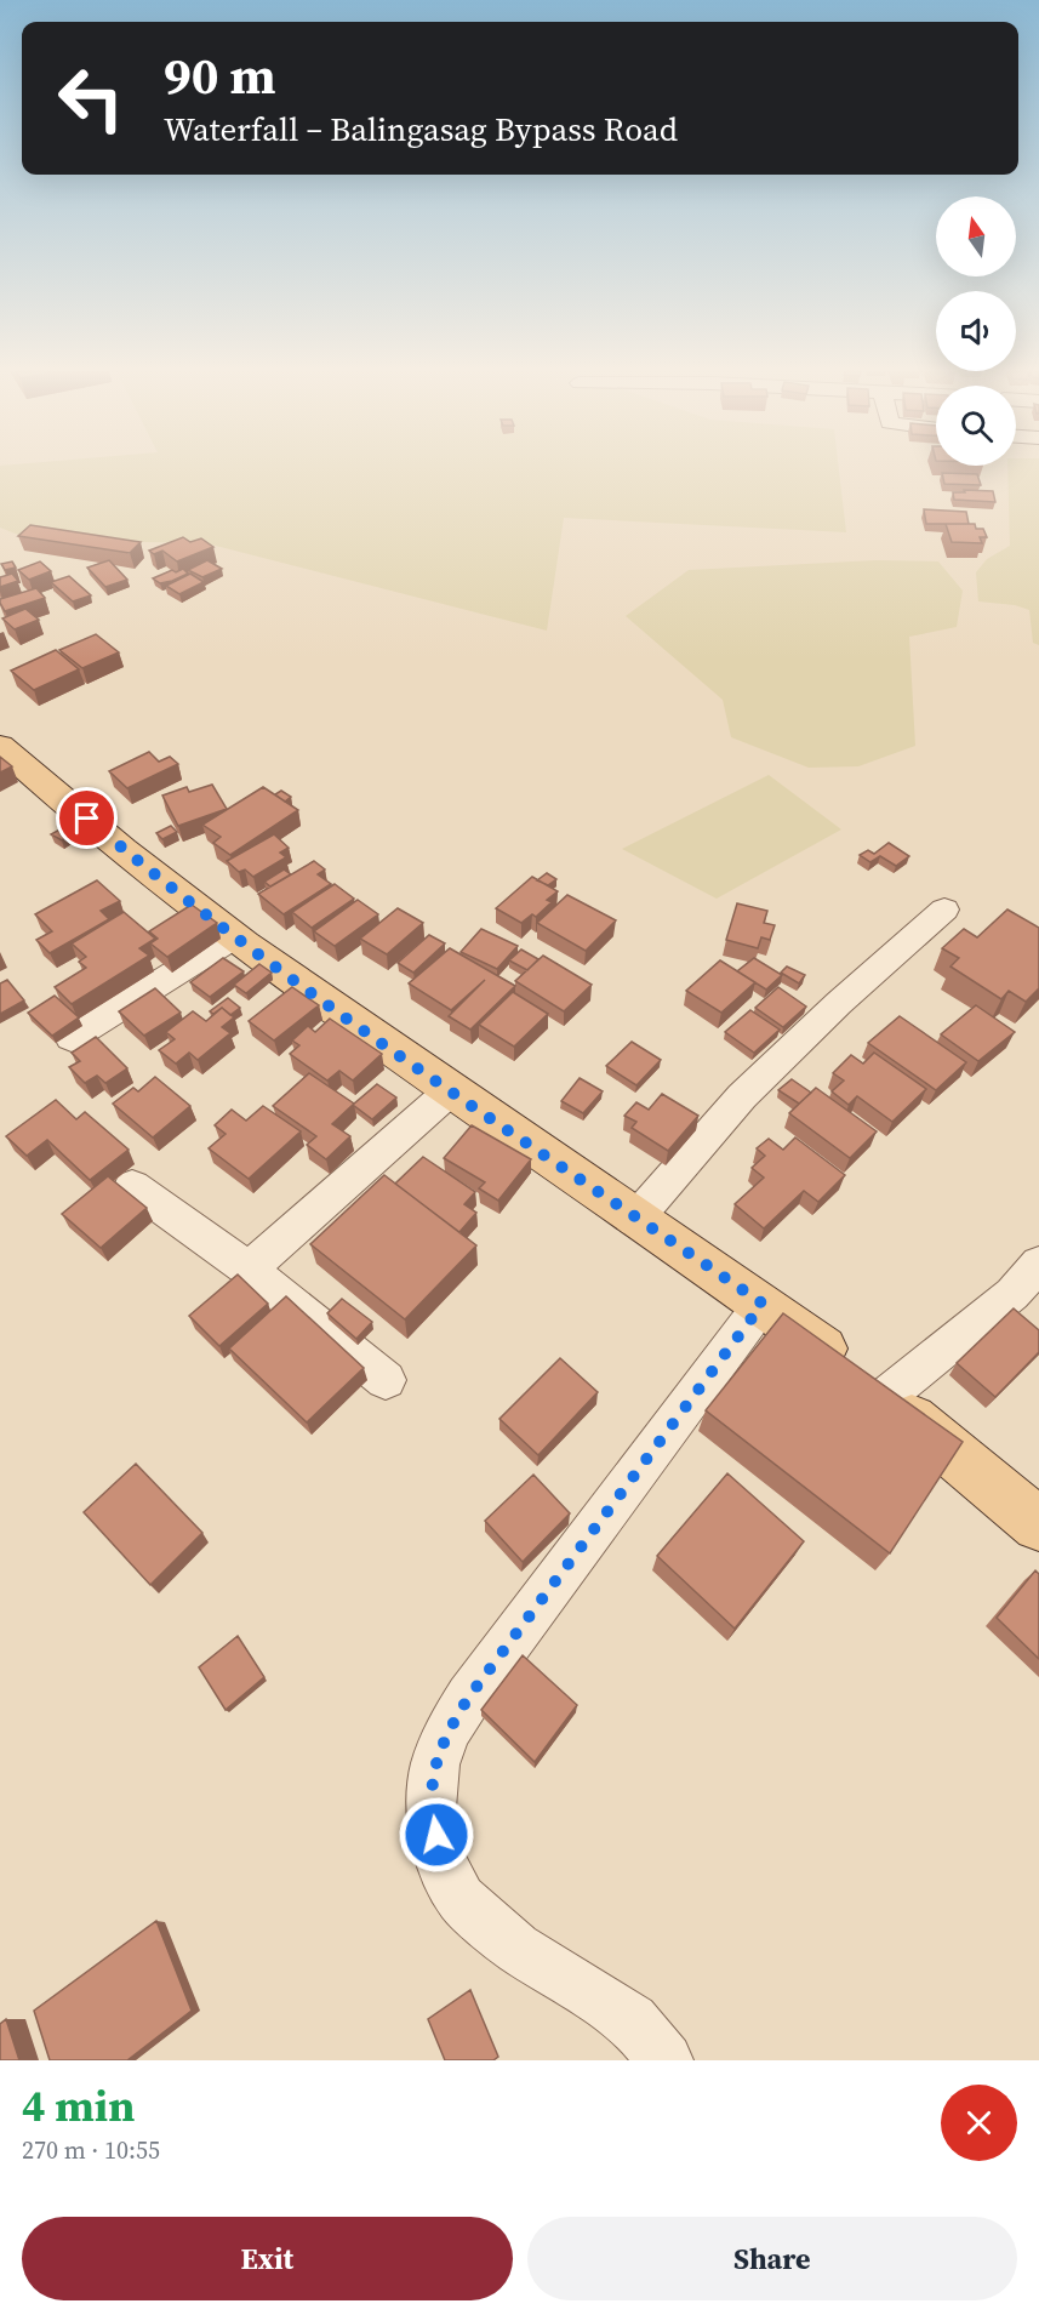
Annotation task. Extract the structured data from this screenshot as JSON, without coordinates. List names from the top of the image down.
{
  "north": "top",
  "page": {
    "turn": ["90 m", "Waterfall ‒ Balingasag Bypass Road"],
    "heading": ["4 min", "270 m · 10:55"],
    "buttons": ["Exit", "Share"]
  }
}
